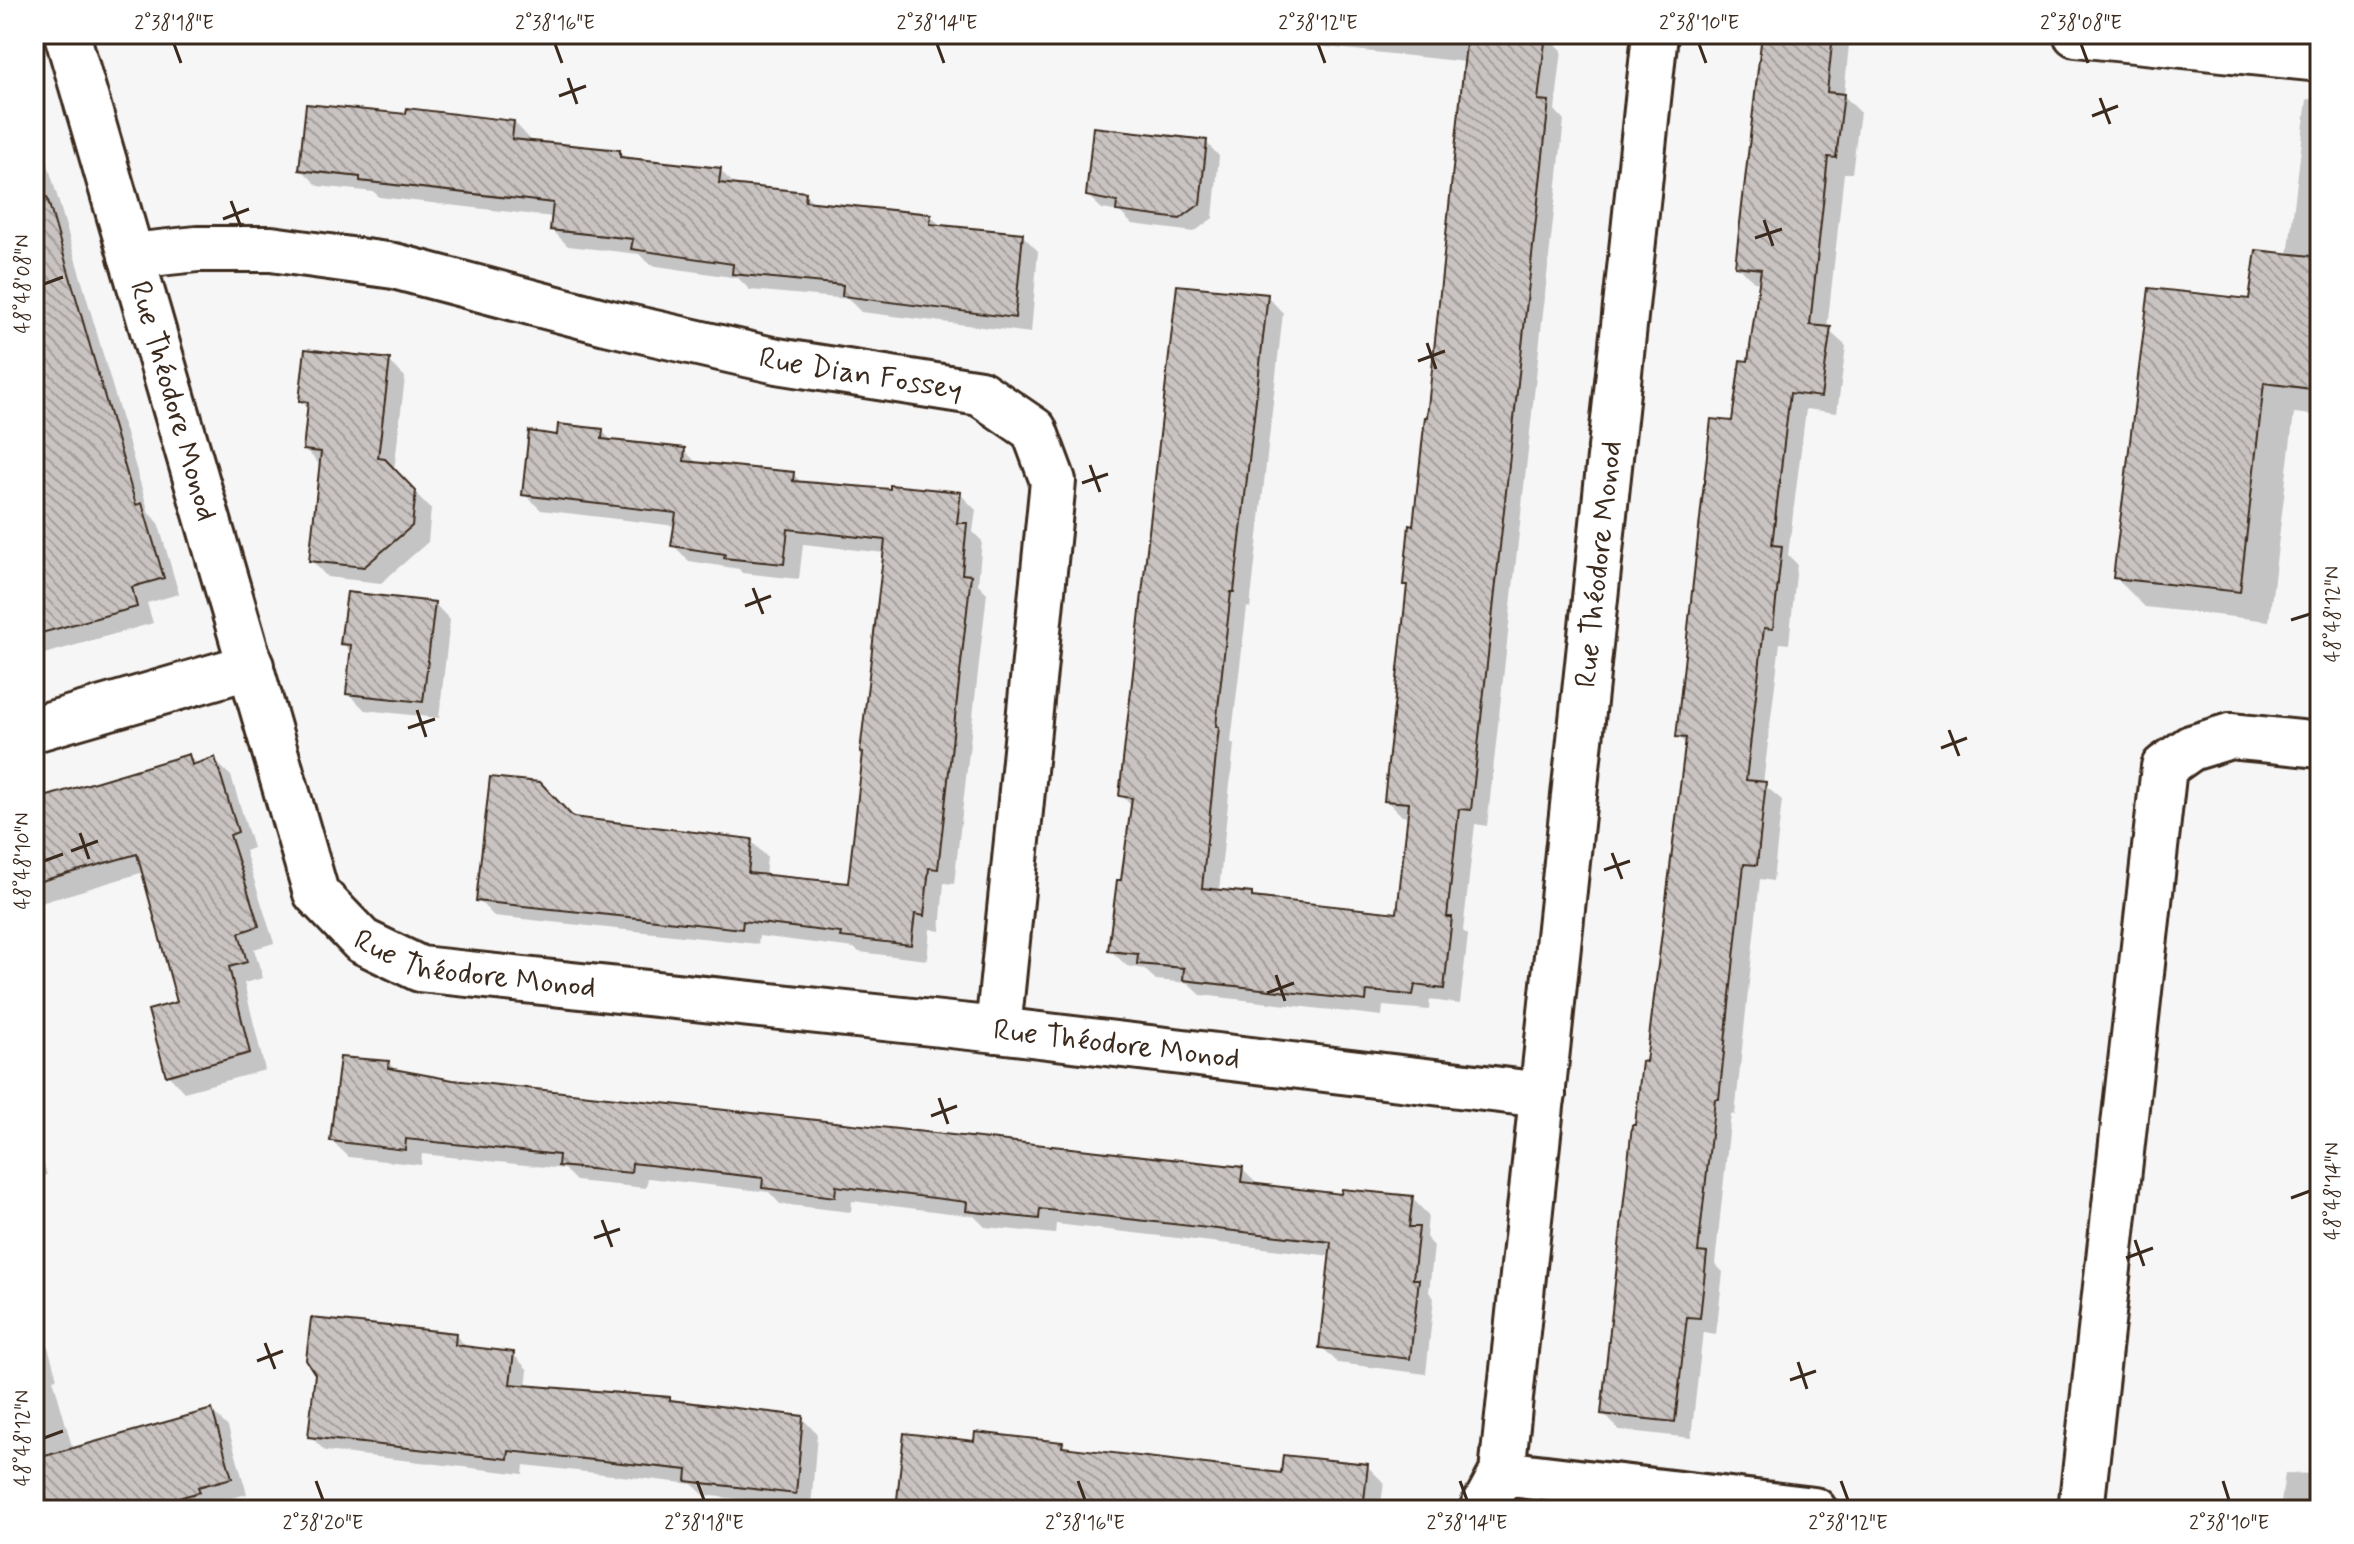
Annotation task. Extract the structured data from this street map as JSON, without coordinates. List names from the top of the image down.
{
  "streets": {
    "street": ["Rue Dian Fossey", "Rue Théodore Monod"]
  },
  "crossings": [
    ["Rue Dian Fossey", "Rue Théodore Monod"]
  ],
  "coordinates": [
    "2°38'18\"E",
    "2°38'16\"E",
    "2°38'14\"E",
    "2°38'12\"E",
    "2°38'10\"E",
    "2°38'08\"E",
    "48°48'08\"N",
    "48°48'12\"N",
    "48°48'10\"N",
    "48°48'14\"N",
    "2°38'20\"E"
  ]
}
